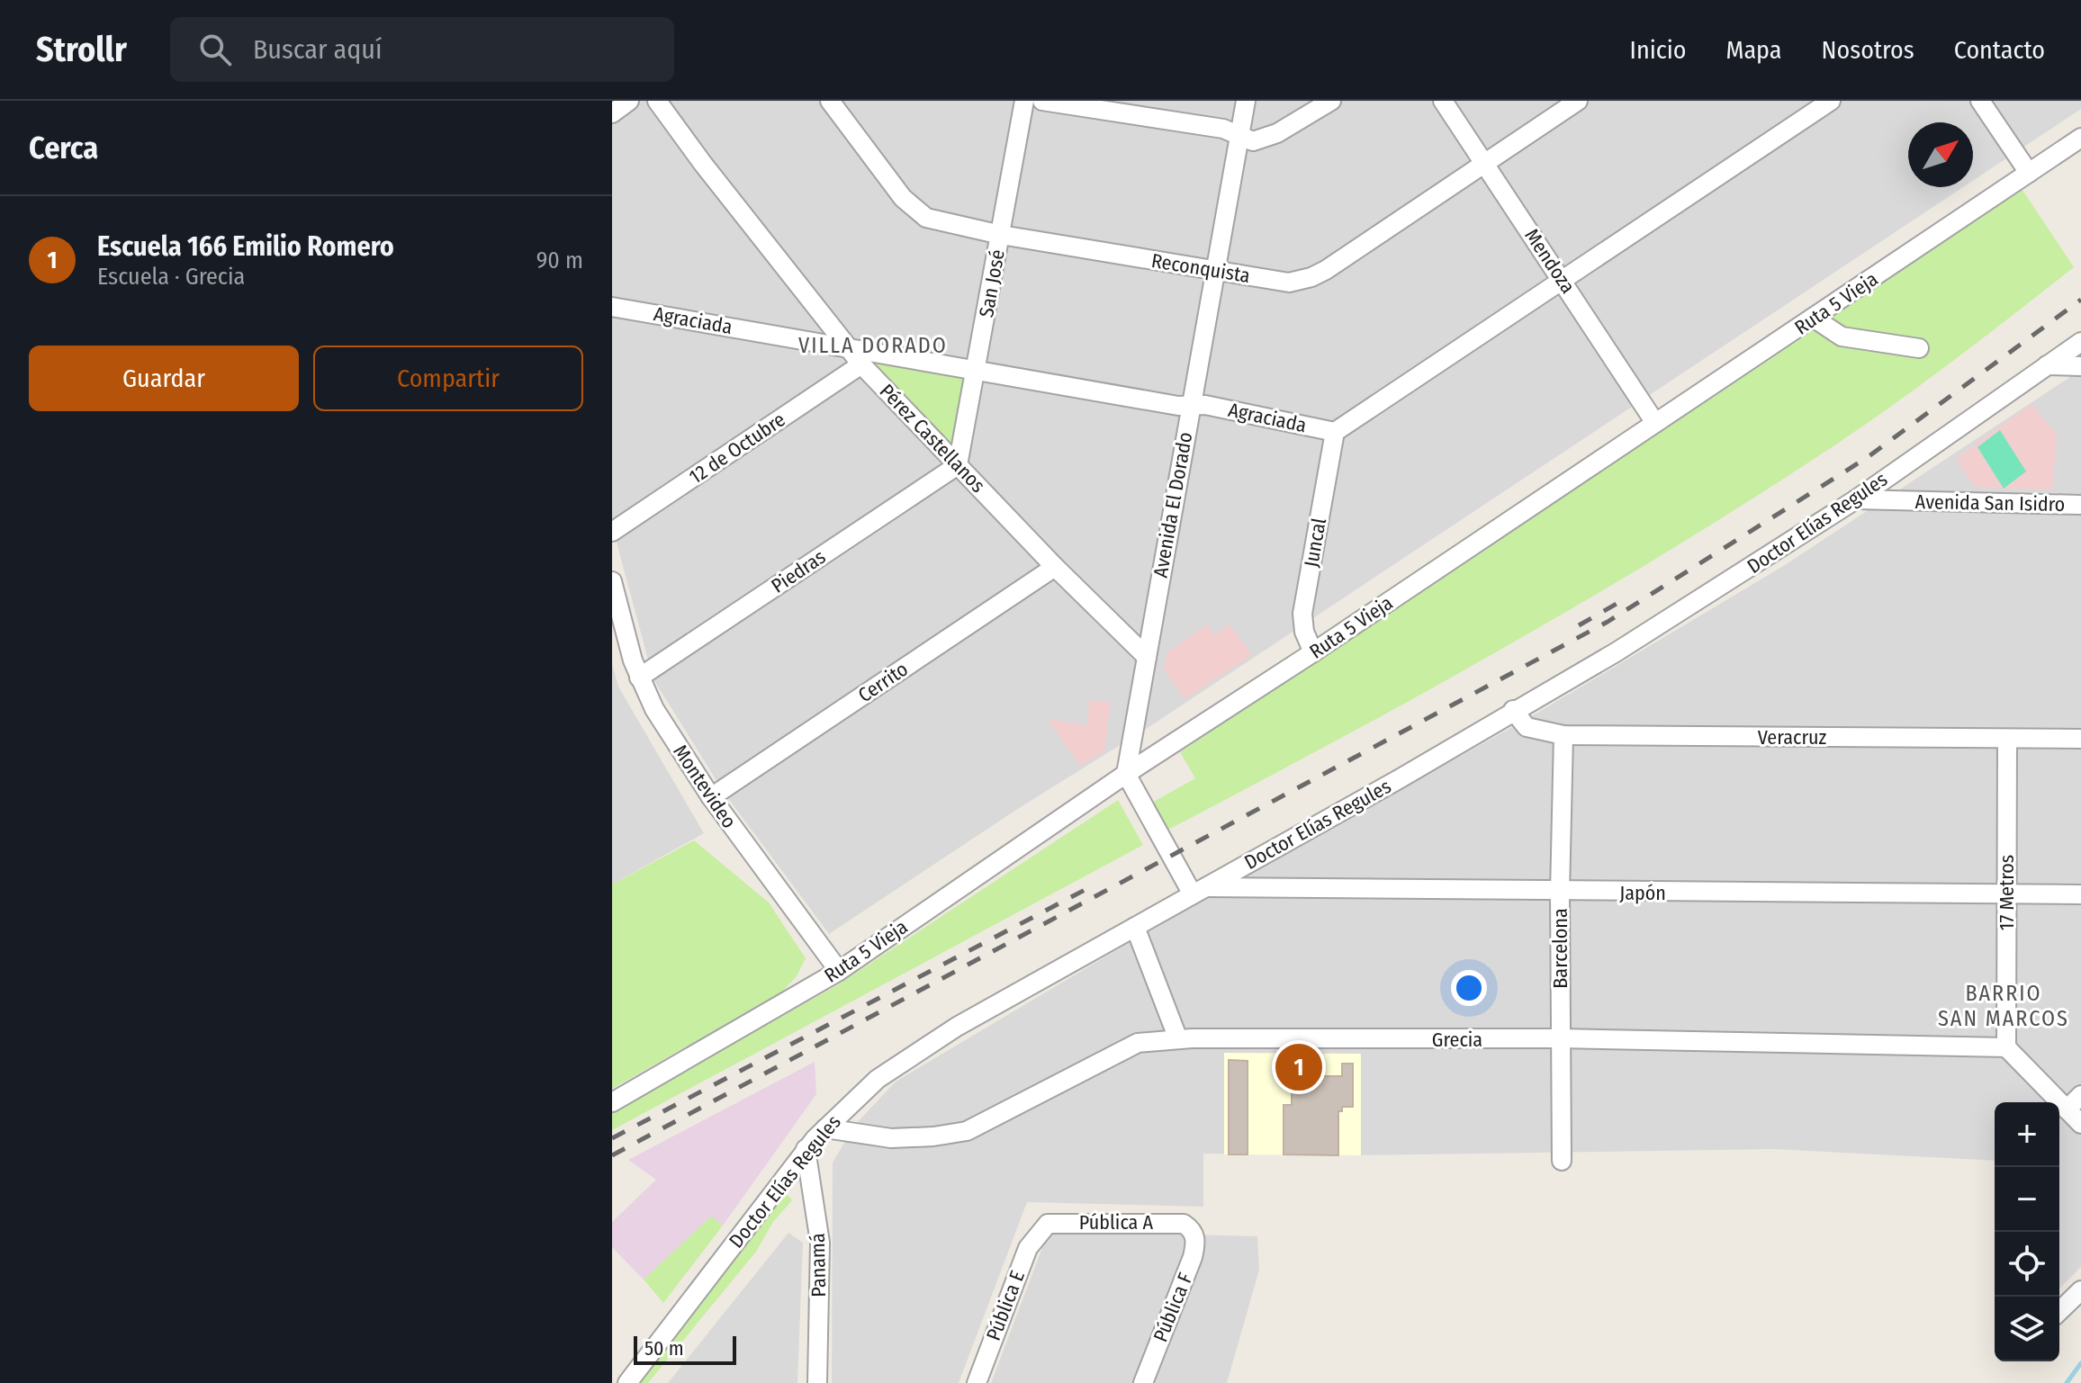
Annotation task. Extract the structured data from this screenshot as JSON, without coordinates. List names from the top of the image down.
{
  "streets": {
    "street": [
      "Mendoza",
      "Reconquista",
      "San José",
      "Ruta 5 Vieja",
      "Agraciada",
      "Pérez Castellanos",
      "12 de Octubre",
      "Avenida San Isidro",
      "Avenida El Dorado",
      "Doctor Elías Regules",
      "Juncal",
      "Piedras",
      "Cerrito",
      "Veracruz",
      "Montevideo",
      "Japón",
      "17 Metros",
      "Barcelona",
      "Grecia",
      "Pública A",
      "Panamá",
      "Pública E",
      "Pública F"
    ]
  },
  "crossings": [
    ["Mendoza", "Reconquista"],
    ["Mendoza", "Ruta 5 Vieja"],
    ["Mendoza", "Agraciada"],
    ["Reconquista", "San José"],
    ["Reconquista", "Avenida El Dorado"],
    ["San José", "Agraciada"],
    ["San José", "Pérez Castellanos"],
    ["San José", "Piedras"],
    ["Ruta 5 Vieja", "Avenida El Dorado"],
    ["Ruta 5 Vieja", "Juncal"],
    ["Ruta 5 Vieja", "Montevideo"],
    ["Agraciada", "Pérez Castellanos"],
    ["Agraciada", "Avenida El Dorado"],
    ["Agraciada", "Juncal"],
    ["Pérez Castellanos", "12 de Octubre"],
    ["Pérez Castellanos", "Avenida El Dorado"],
    ["Pérez Castellanos", "Piedras"],
    ["Pérez Castellanos", "Cerrito"],
    ["Avenida San Isidro", "Doctor Elías Regules"],
    ["Doctor Elías Regules", "Veracruz"],
    ["Doctor Elías Regules", "Japón"],
    ["Doctor Elías Regules", "Grecia"],
    ["Doctor Elías Regules", "Panamá"],
    ["Piedras", "Montevideo"],
    ["Cerrito", "Montevideo"],
    ["Veracruz", "17 Metros"],
    ["Veracruz", "Barcelona"],
    ["Japón", "17 Metros"],
    ["Japón", "Barcelona"],
    ["17 Metros", "Grecia"],
    ["Barcelona", "Grecia"],
    ["Pública A", "Pública E"],
    ["Pública A", "Pública F"]
  ],
  "districts": ["VILLA DORADO", "BARRIO SAN MARCOS"],
  "scale_bar": "50 m",
  "north": "top right",
  "page": {
    "header": "Strollr",
    "search": "Buscar aquí",
    "nav": [
      "Inicio",
      "Mapa",
      "Nosotros",
      "Contacto"
    ],
    "heading": "Cerca",
    "list": [
      {
        "mark": "1",
        "name": "Escuela 166 Emilio Romero",
        "note": "Escuela · Grecia",
        "value": "90 m"
      }
    ],
    "buttons": ["Guardar", "Compartir"],
    "pins": "1",
    "map_buttons": ["+", "−"],
    "scale": "50 m"
  }
}
